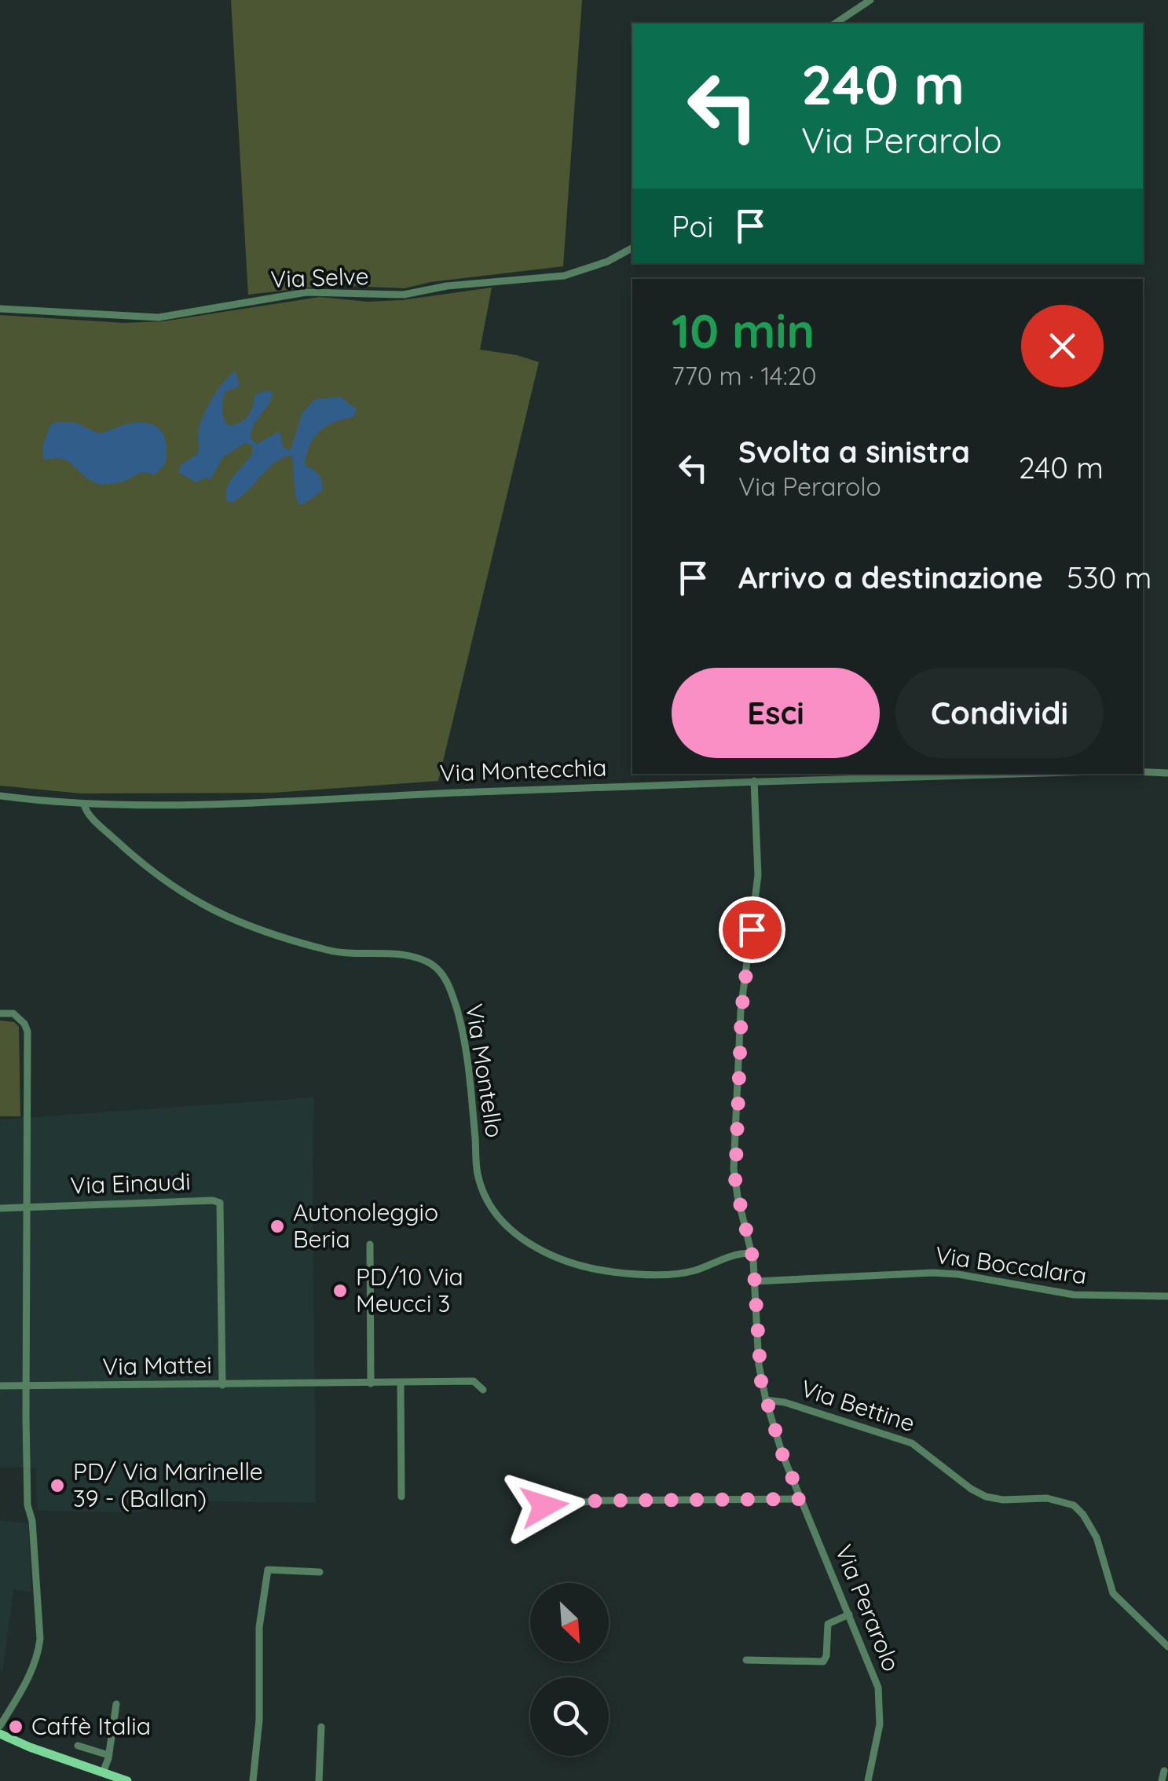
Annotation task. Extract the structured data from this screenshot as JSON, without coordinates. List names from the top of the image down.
{
  "streets": {
    "street": [
      "Via Selve",
      "Via Montecchia",
      "Via Montello",
      "Via Einaudi",
      "Via Boccalara",
      "Via Mattei",
      "Via Bettine",
      "Via Perarolo"
    ]
  },
  "crossings": [
    ["Via Montecchia", "Via Montello"],
    ["Via Montecchia", "Via Perarolo"],
    ["Via Montello", "Via Perarolo"],
    ["Via Einaudi", "Via Mattei"],
    ["Via Boccalara", "Via Perarolo"],
    ["Via Bettine", "Via Perarolo"]
  ],
  "places": [
    "Autonoleggio Beria",
    "PD/10 Via Meucci 3",
    "PD/ Via Marinelle 39 - (Ballan)",
    "Caffè Italia"
  ],
  "north": "bottom right",
  "page": {
    "turn": ["240 m", "Via Perarolo"],
    "then": "Poi",
    "heading": ["10 min", "770 m · 14:20"],
    "list": [
      {
        "name": "Svolta a sinistra",
        "note": "Via Perarolo",
        "value": "240 m"
      },
      {
        "name": "Arrivo a destinazione",
        "value": "530 m"
      }
    ],
    "buttons": ["Esci", "Condividi"]
  }
}
